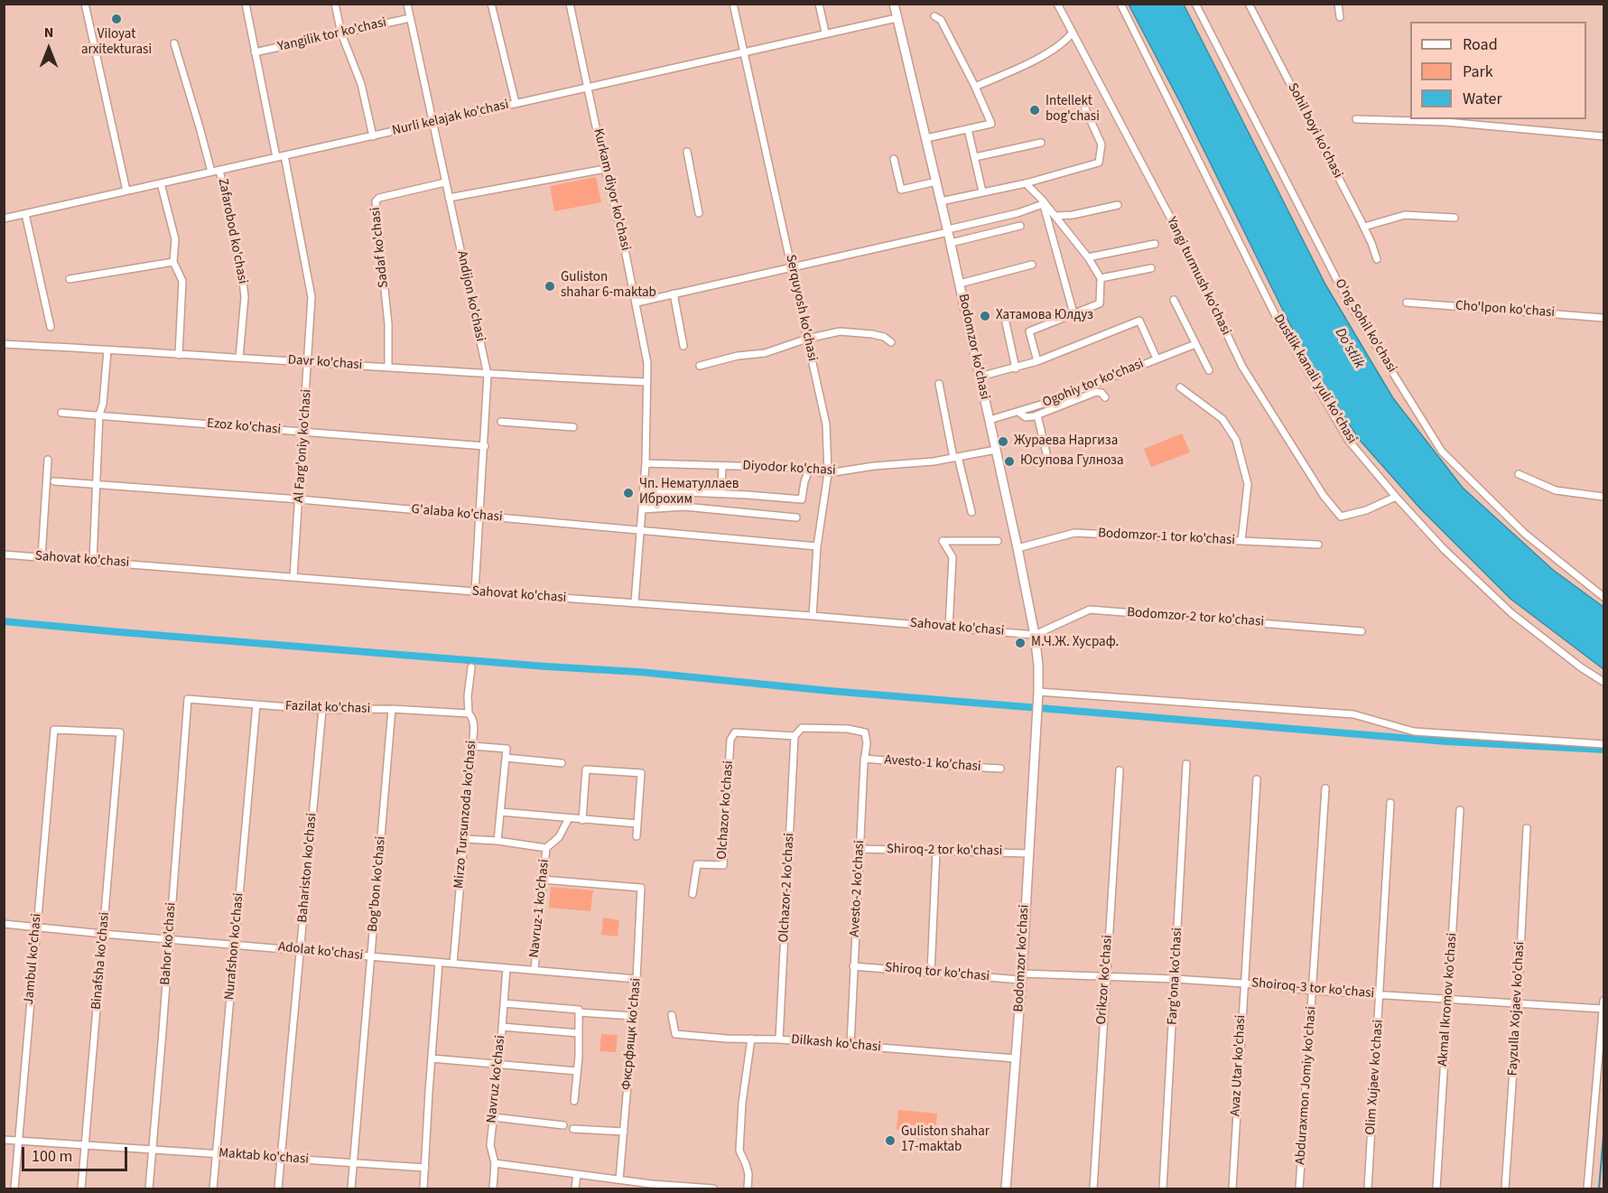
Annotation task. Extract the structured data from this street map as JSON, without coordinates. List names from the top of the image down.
{
  "streets": {
    "street": [
      "Yangilik tor ko'chasi",
      "Nurli kelajak ko'chasi",
      "Sohil boyi ko'chasi",
      "Kurkam diyor ko'chasi",
      "Zafarobod ko'chasi",
      "Sadaf ko'chasi",
      "Yangi turmush ko'chasi",
      "Andijon ko'chasi",
      "Serquyosh ko'chasi",
      "Cho'lpon ko'chasi",
      "O'ng Sohil ko'chasi",
      "Bodomzor ko'chasi",
      "Davr ko'chasi",
      "Dustlik kanali yuli ko'chasi",
      "Ogohiy tor ko'chasi",
      "Ezoz ko'chasi",
      "Al Farg'oniy ko'chasi",
      "Diyodor ko'chasi",
      "G'alaba ko'chasi",
      "Bodomzor-1 tor ko'chasi",
      "Sahovat ko'chasi",
      "Bodomzor-2 tor ko'chasi",
      "Fazilat ko'chasi",
      "Avesto-1 ko'chasi",
      "Olchazor ko'chasi",
      "Mirzo Tursunzoda ko'chasi",
      "Shiroq-2 tor ko'chasi",
      "Bahariston ko'chasi",
      "Bog'bon ko'chasi",
      "Olchazor-2 ko'chasi",
      "Avesto-2 ko'chasi",
      "Navruz-1 ko'chasi",
      "Bahor ko'chasi",
      "Nurafshon ko'chasi",
      "Adolat ko'chasi",
      "Jambul ko'chasi",
      "Binafsha ko'chasi",
      "Shiroq tor ko'chasi",
      "Farg'ona ko'chasi",
      "Orikzor ko'chasi",
      "Shoiroq-3 tor ko'chasi",
      "Akmal Ikromov ko'chasi",
      "Fayzulla Xojaev ko'chasi",
      "Фксрфящк ko'chasi",
      "Dilkash ko'chasi",
      "Avaz Utar ko'chasi",
      "Olim Xujaev ko'chasi",
      "Navruz ko'chasi",
      "Abduraxmon Jomiy ko'chasi",
      "Maktab ko'chasi"
    ]
  },
  "crossings": [
    ["Yangilik tor ko'chasi", "Andijon ko'chasi"],
    ["Nurli kelajak ko'chasi", "Kurkam diyor ko'chasi"],
    ["Nurli kelajak ko'chasi", "Zafarobod ko'chasi"],
    ["Nurli kelajak ko'chasi", "Andijon ko'chasi"],
    ["Nurli kelajak ko'chasi", "Serquyosh ko'chasi"],
    ["Nurli kelajak ko'chasi", "Bodomzor ko'chasi"],
    ["Nurli kelajak ko'chasi", "Al Farg'oniy ko'chasi"],
    ["Kurkam diyor ko'chasi", "Davr ko'chasi"],
    ["Kurkam diyor ko'chasi", "Diyodor ko'chasi"],
    ["Kurkam diyor ko'chasi", "G'alaba ko'chasi"],
    ["Kurkam diyor ko'chasi", "Sahovat ko'chasi"],
    ["Zafarobod ko'chasi", "Davr ko'chasi"],
    ["Sadaf ko'chasi", "Andijon ko'chasi"],
    ["Sadaf ko'chasi", "Davr ko'chasi"],
    ["Yangi turmush ko'chasi", "Dustlik kanali yuli ko'chasi"],
    ["Andijon ko'chasi", "Davr ko'chasi"],
    ["Andijon ko'chasi", "Ezoz ko'chasi"],
    ["Andijon ko'chasi", "G'alaba ko'chasi"],
    ["Andijon ko'chasi", "Sahovat ko'chasi"],
    ["Serquyosh ko'chasi", "Diyodor ko'chasi"],
    ["Serquyosh ko'chasi", "G'alaba ko'chasi"],
    ["Serquyosh ko'chasi", "Sahovat ko'chasi"],
    ["Bodomzor ko'chasi", "Ogohiy tor ko'chasi"],
    ["Bodomzor ko'chasi", "Diyodor ko'chasi"],
    ["Bodomzor ko'chasi", "Bodomzor-1 tor ko'chasi"],
    ["Bodomzor ko'chasi", "Sahovat ko'chasi"],
    ["Bodomzor ko'chasi", "Bodomzor-2 tor ko'chasi"],
    ["Bodomzor ko'chasi", "Shiroq-2 tor ko'chasi"],
    ["Bodomzor ko'chasi", "Shiroq tor ko'chasi"],
    ["Bodomzor ko'chasi", "Shoiroq-3 tor ko'chasi"],
    ["Bodomzor ko'chasi", "Dilkash ko'chasi"],
    ["Davr ko'chasi", "Al Farg'oniy ko'chasi"],
    ["Ezoz ko'chasi", "Al Farg'oniy ko'chasi"],
    ["Al Farg'oniy ko'chasi", "G'alaba ko'chasi"],
    ["Al Farg'oniy ko'chasi", "Sahovat ko'chasi"],
    ["Sahovat ko'chasi", "Bodomzor-2 tor ko'chasi"],
    ["Fazilat ko'chasi", "Mirzo Tursunzoda ko'chasi"],
    ["Fazilat ko'chasi", "Bahariston ko'chasi"],
    ["Fazilat ko'chasi", "Bog'bon ko'chasi"],
    ["Fazilat ko'chasi", "Bahor ko'chasi"],
    ["Fazilat ko'chasi", "Nurafshon ko'chasi"],
    ["Avesto-1 ko'chasi", "Avesto-2 ko'chasi"],
    ["Olchazor ko'chasi", "Olchazor-2 ko'chasi"],
    ["Olchazor ko'chasi", "Avesto-2 ko'chasi"],
    ["Mirzo Tursunzoda ko'chasi", "Adolat ko'chasi"],
    ["Shiroq-2 tor ko'chasi", "Avesto-2 ko'chasi"],
    ["Bahariston ko'chasi", "Adolat ko'chasi"],
    ["Bahariston ko'chasi", "Maktab ko'chasi"],
    ["Bog'bon ko'chasi", "Adolat ko'chasi"],
    ["Bog'bon ko'chasi", "Maktab ko'chasi"],
    ["Olchazor-2 ko'chasi", "Avesto-2 ko'chasi"],
    ["Olchazor-2 ko'chasi", "Dilkash ko'chasi"],
    ["Avesto-2 ko'chasi", "Shiroq tor ko'chasi"],
    ["Avesto-2 ko'chasi", "Dilkash ko'chasi"],
    ["Navruz-1 ko'chasi", "Adolat ko'chasi"],
    ["Navruz-1 ko'chasi", "Фксрфящк ko'chasi"],
    ["Bahor ko'chasi", "Adolat ko'chasi"],
    ["Bahor ko'chasi", "Maktab ko'chasi"],
    ["Nurafshon ko'chasi", "Adolat ko'chasi"],
    ["Nurafshon ko'chasi", "Maktab ko'chasi"],
    ["Adolat ko'chasi", "Jambul ko'chasi"],
    ["Adolat ko'chasi", "Binafsha ko'chasi"],
    ["Adolat ko'chasi", "Фксрфящк ko'chasi"],
    ["Adolat ko'chasi", "Navruz ko'chasi"],
    ["Jambul ko'chasi", "Binafsha ko'chasi"],
    ["Jambul ko'chasi", "Maktab ko'chasi"],
    ["Binafsha ko'chasi", "Maktab ko'chasi"],
    ["Shiroq tor ko'chasi", "Shoiroq-3 tor ko'chasi"],
    ["Farg'ona ko'chasi", "Shoiroq-3 tor ko'chasi"],
    ["Orikzor ko'chasi", "Shoiroq-3 tor ko'chasi"],
    ["Shoiroq-3 tor ko'chasi", "Akmal Ikromov ko'chasi"],
    ["Shoiroq-3 tor ko'chasi", "Fayzulla Xojaev ko'chasi"],
    ["Shoiroq-3 tor ko'chasi", "Avaz Utar ko'chasi"],
    ["Shoiroq-3 tor ko'chasi", "Olim Xujaev ko'chasi"],
    ["Shoiroq-3 tor ko'chasi", "Abduraxmon Jomiy ko'chasi"]
  ],
  "water": ["Do'stlik"],
  "places": [
    "Viloyat arxitekturasi",
    "Intellekt bog'chasi",
    "Guliston shahar 6-maktab",
    "Хатамова Юлдуз",
    "Жураева Наргиза",
    "Юсупова Гулноза",
    "Чп. Нематуллаев Иброхим",
    "М.Ч.Ж. Хусраф.",
    "Guliston shahar 17-maktab"
  ],
  "legend": ["Road", "Park", "Water"],
  "scale_bar": "100 m",
  "north": "top"
}
